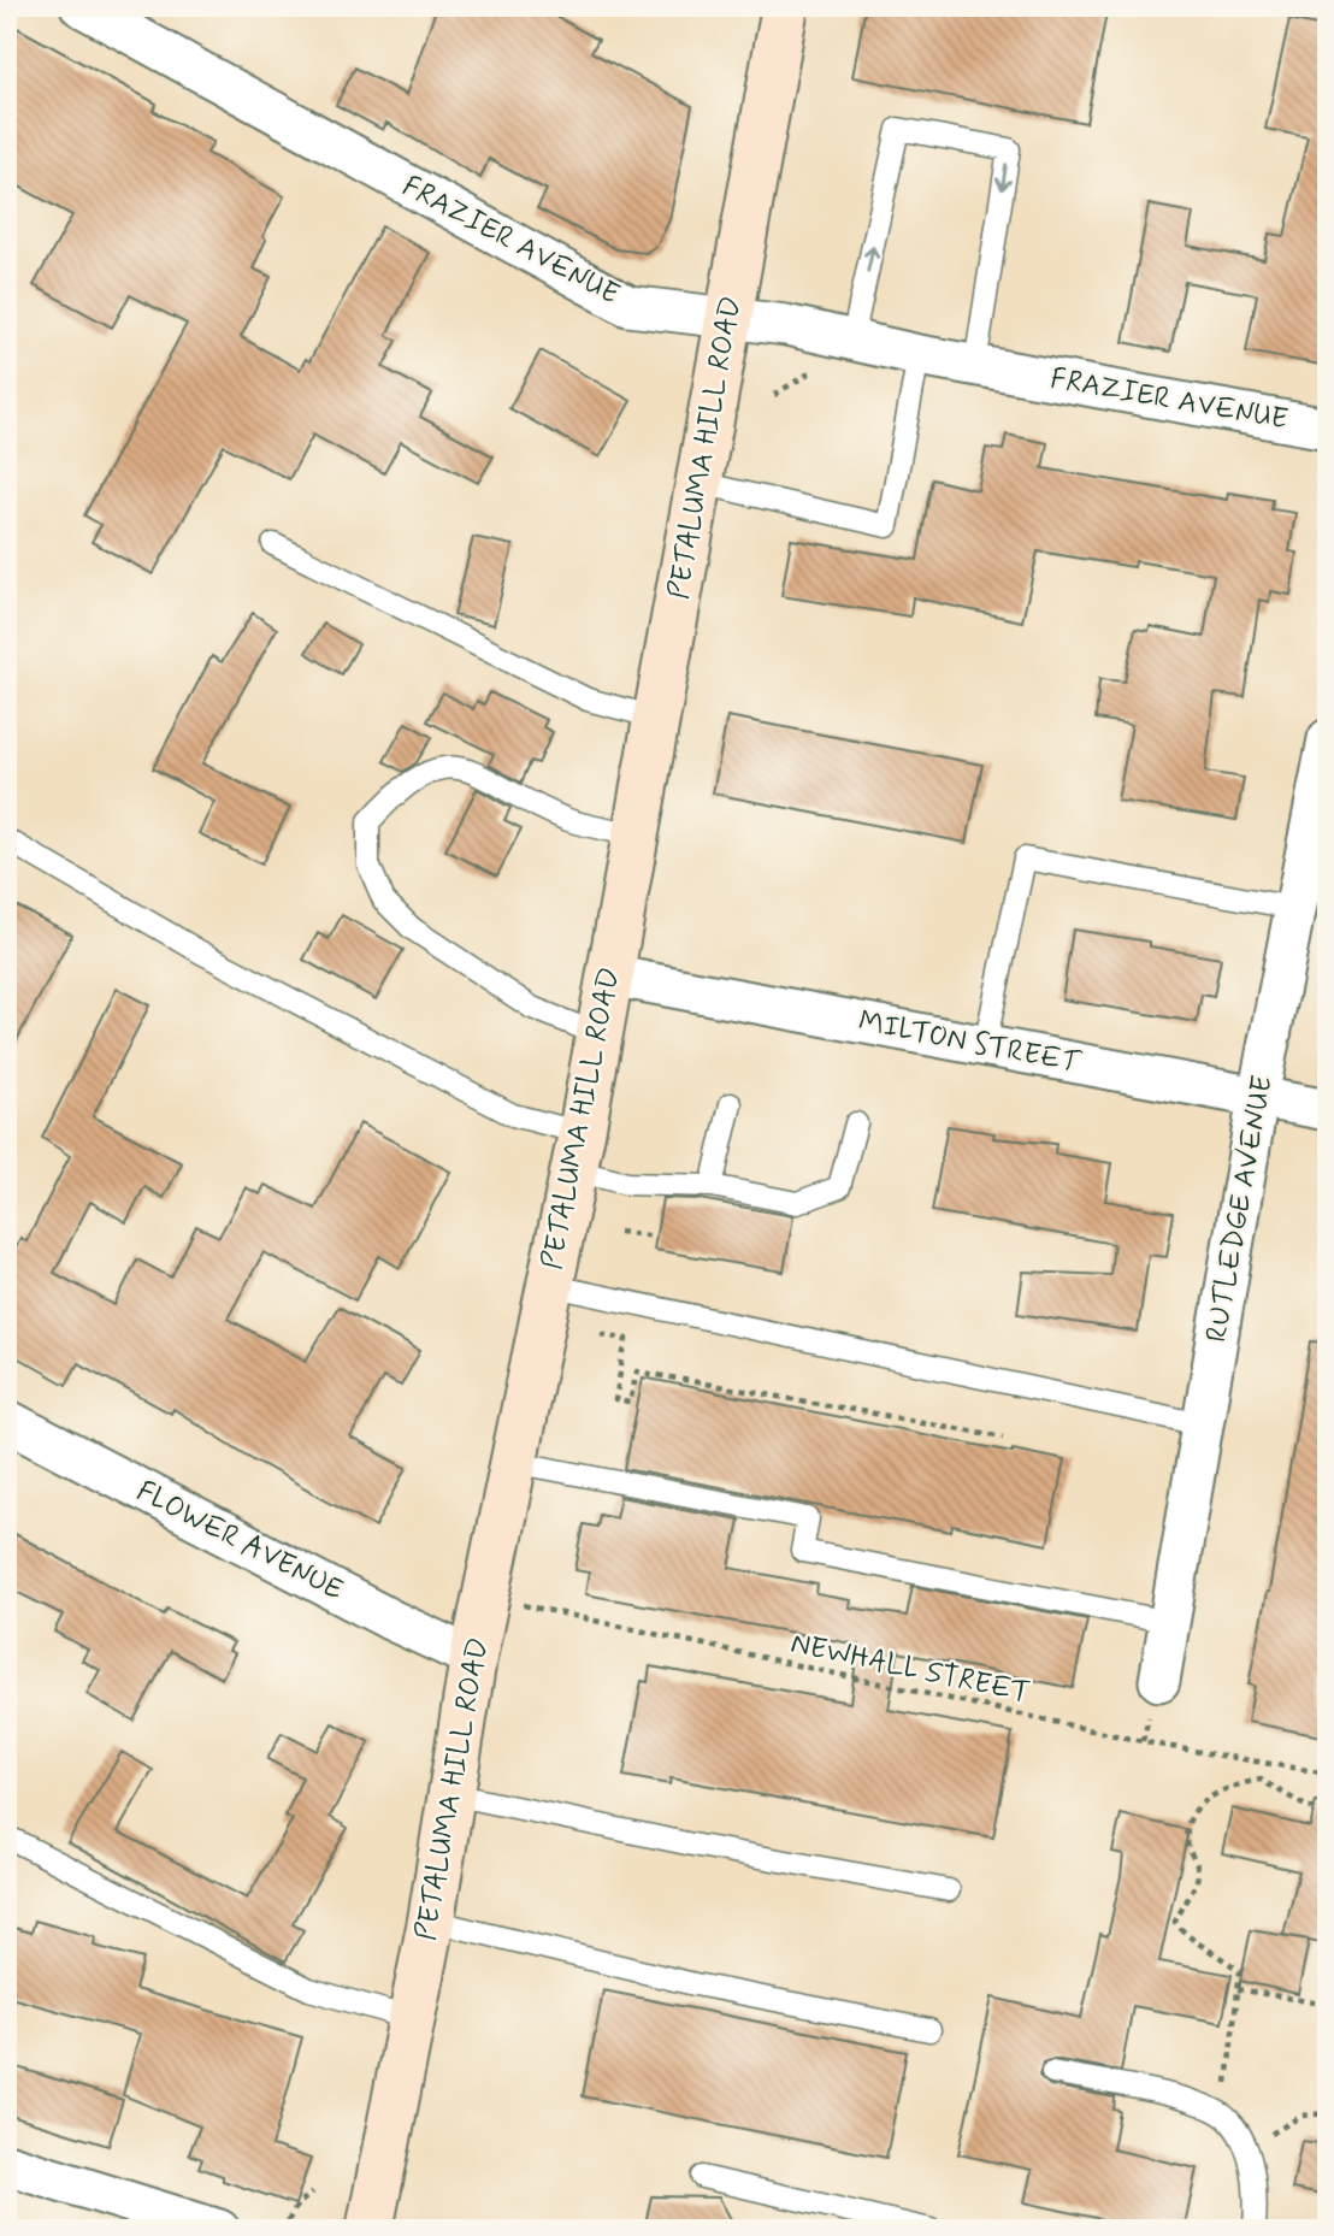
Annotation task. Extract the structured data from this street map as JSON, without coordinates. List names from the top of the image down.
{
  "streets": {
    "main road": ["PETALUMA HILL ROAD"],
    "street": [
      "FRAZIER AVENUE",
      "MILTON STREET",
      "RUTLEDGE AVENUE",
      "FLOWER AVENUE"
    ],
    "path": ["NEWHALL STREET"]
  },
  "crossings": [
    ["FRAZIER AVENUE", "PETALUMA HILL ROAD"],
    ["PETALUMA HILL ROAD", "MILTON STREET"],
    ["PETALUMA HILL ROAD", "FLOWER AVENUE"],
    ["PETALUMA HILL ROAD", "NEWHALL STREET"],
    ["MILTON STREET", "RUTLEDGE AVENUE"]
  ]
}
